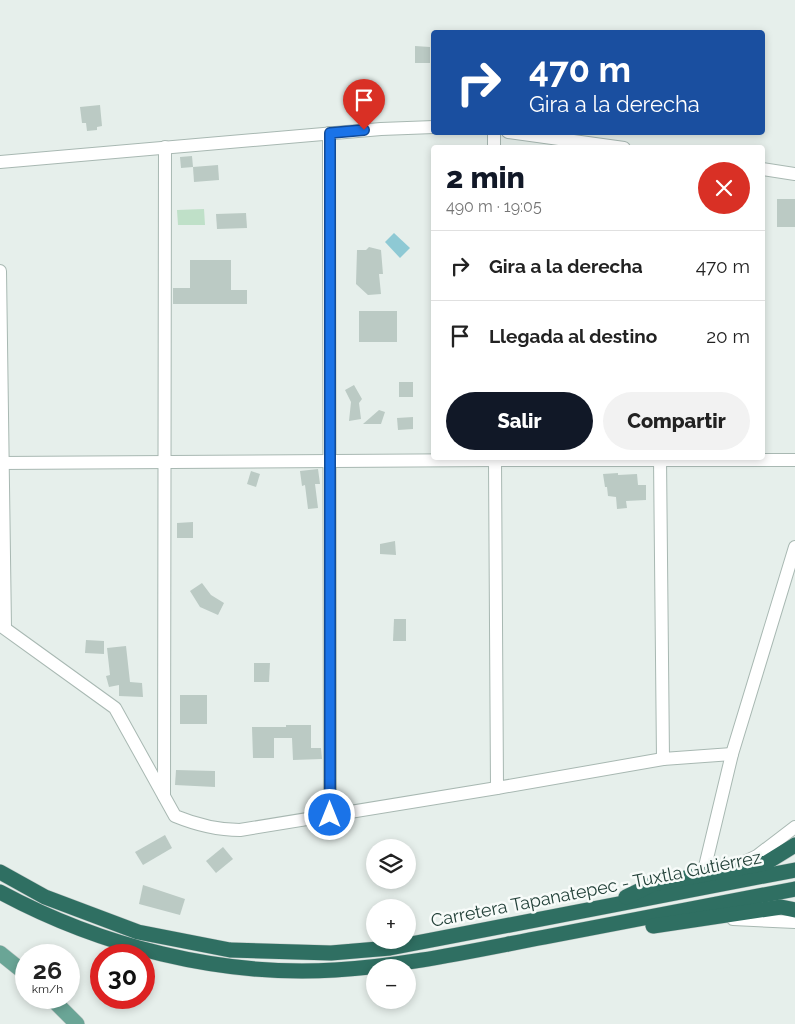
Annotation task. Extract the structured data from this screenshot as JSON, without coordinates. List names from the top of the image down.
{
  "streets": {
    "highway": ["Carretera Tapanatepec - Tuxtla Gutiérrez"]
  },
  "page": {
    "turn": ["470 m", "Gira a la derecha"],
    "heading": ["2 min", "490 m · 19:05"],
    "list": [
      {
        "name": "Gira a la derecha",
        "value": "470 m"
      },
      {
        "name": "Llegada al destino",
        "value": "20 m"
      }
    ],
    "buttons": ["Salir", "Compartir"],
    "map_buttons": ["+", "−"],
    "speed": "26 km/h",
    "limit": "30"
  }
}
